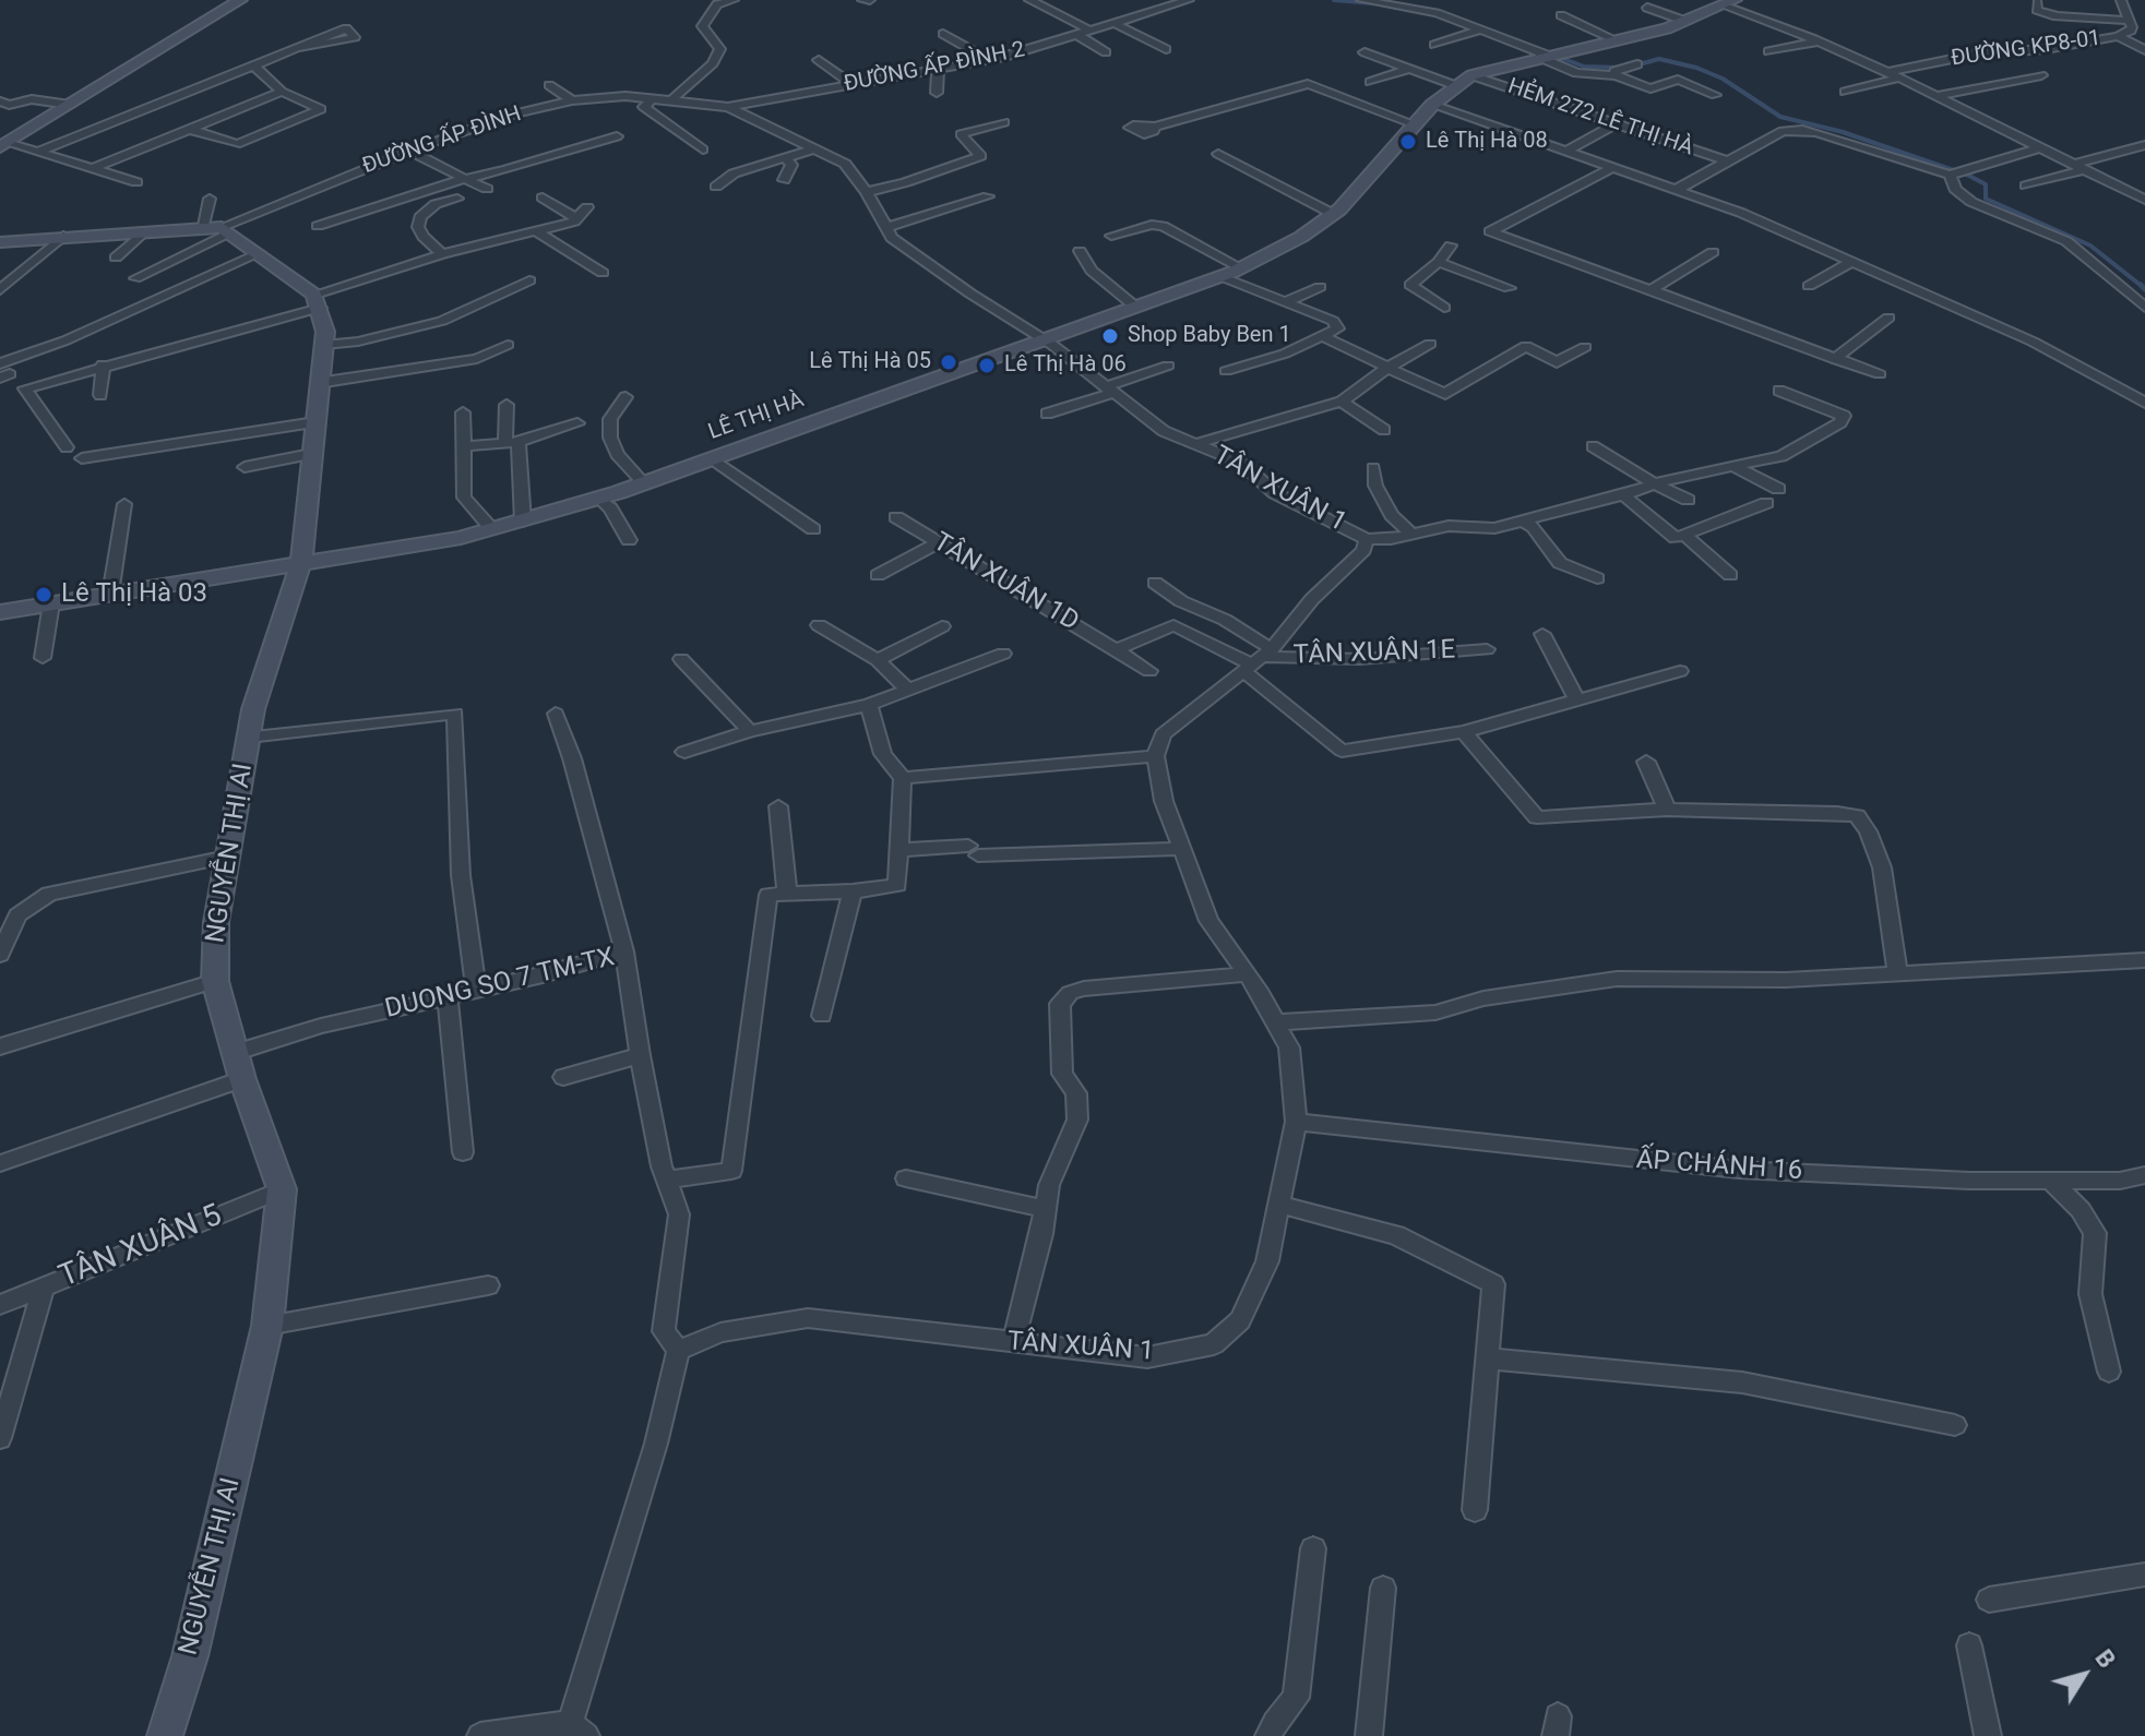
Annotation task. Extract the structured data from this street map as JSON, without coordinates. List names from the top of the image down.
{
  "streets": {
    "street": [
      "ĐƯỜNG KP8-01",
      "ĐƯỜNG ẤP ĐÌNH 2",
      "HẺM 272 LÊ THỊ HÀ",
      "ĐƯỜNG ẤP ĐÌNH",
      "LÊ THỊ HÀ",
      "TÂN XUÂN 1",
      "TÂN XUÂN 1D",
      "TÂN XUÂN 1E",
      "NGUYỄN THỊ AI",
      "DUONG SO 7 TM-TX",
      "ẤP CHÁNH 16",
      "TÂN XUÂN 5"
    ]
  },
  "crossings": [
    ["ĐƯỜNG ẤP ĐÌNH 2", "ĐƯỜNG ẤP ĐÌNH"],
    ["HẺM 272 LÊ THỊ HÀ", "LÊ THỊ HÀ"],
    ["LÊ THỊ HÀ", "TÂN XUÂN 1"],
    ["LÊ THỊ HÀ", "NGUYỄN THỊ AI"],
    ["TÂN XUÂN 1", "TÂN XUÂN 1E"],
    ["TÂN XUÂN 1", "DUONG SO 7 TM-TX"],
    ["TÂN XUÂN 1", "ẤP CHÁNH 16"],
    ["NGUYỄN THỊ AI", "DUONG SO 7 TM-TX"],
    ["NGUYỄN THỊ AI", "TÂN XUÂN 5"]
  ],
  "places": [
    "Lê Thị Hà 08",
    "Shop Baby Ben 1",
    "Lê Thị Hà 05",
    "Lê Thị Hà 06",
    "Lê Thị Hà 03"
  ],
  "north": "top right"
}
